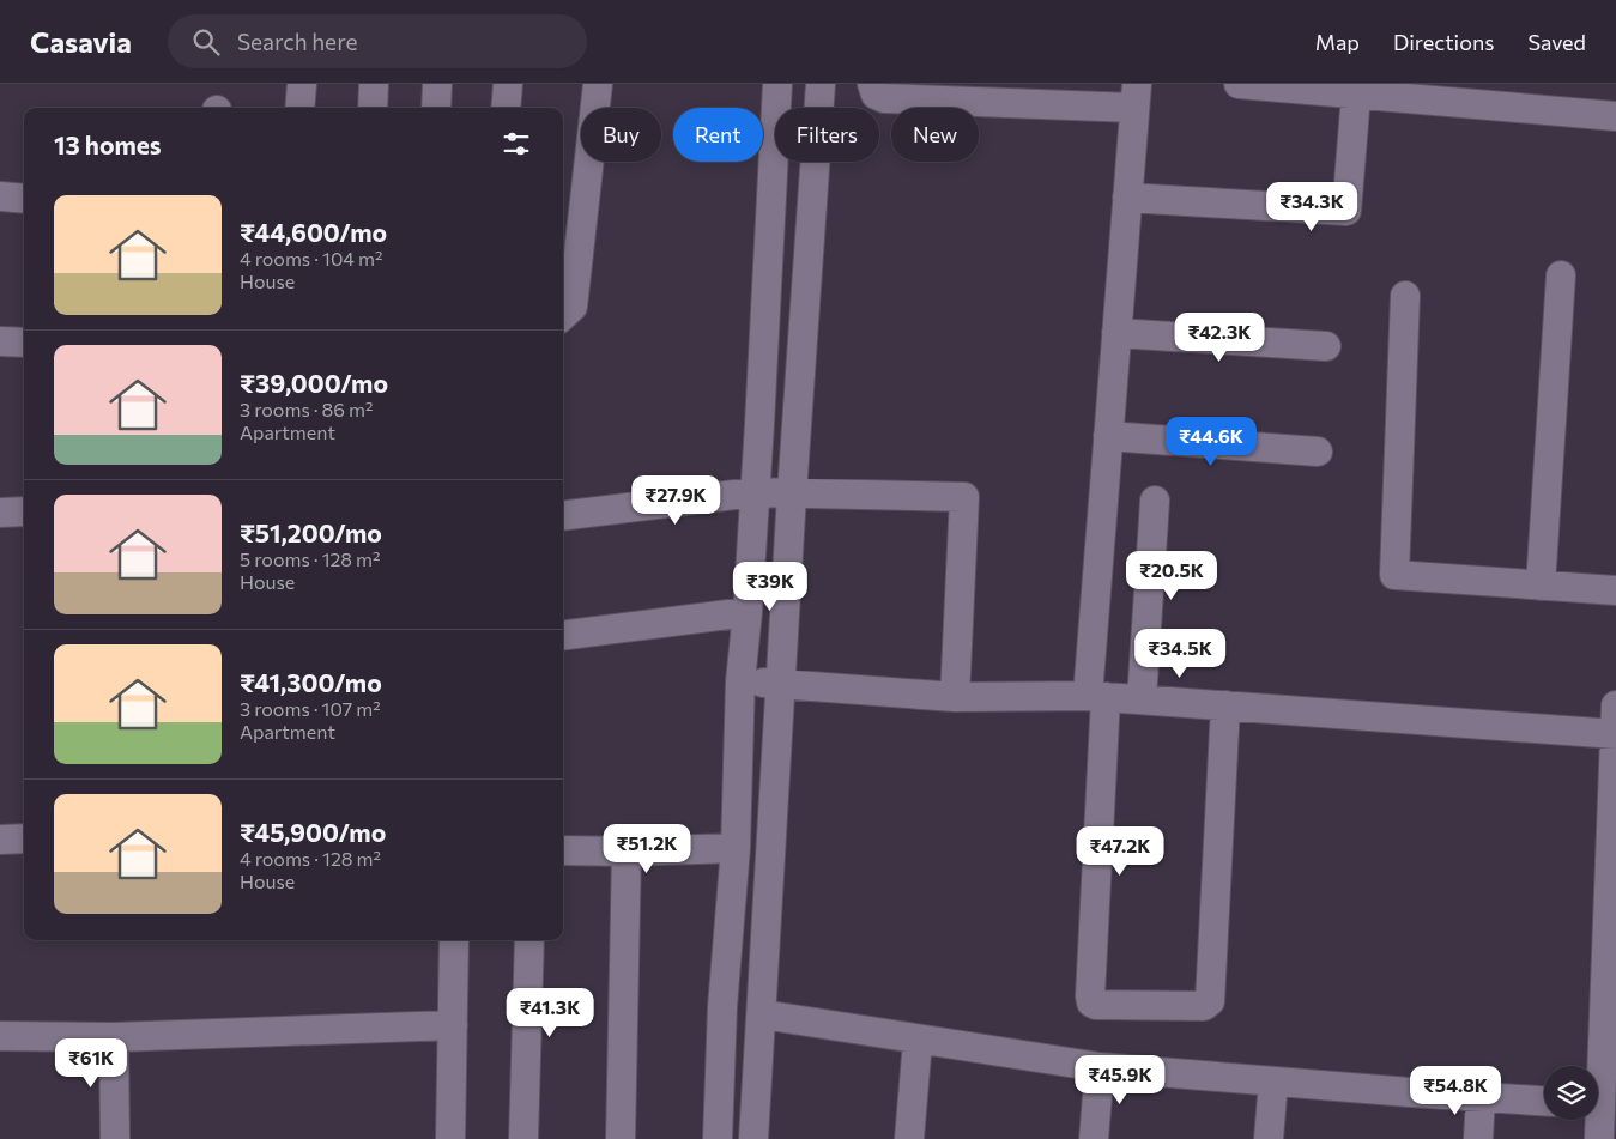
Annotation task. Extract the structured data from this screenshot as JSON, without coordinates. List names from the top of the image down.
{
  "page": {
    "header": "Casavia",
    "search": "Search here",
    "nav": ["Map", "Directions", "Saved"],
    "chip": [
      "Buy",
      "Rent",
      "Filters",
      "New"
    ],
    "heading": "13 homes",
    "list": [
      {
        "name": "₹44,600/mo",
        "note": "4 rooms · 104 m² · House"
      },
      {
        "name": "₹39,000/mo",
        "note": "3 rooms · 86 m² · Apartment"
      },
      {
        "name": "₹51,200/mo",
        "note": "5 rooms · 128 m² · House"
      },
      {
        "name": "₹41,300/mo",
        "note": "3 rooms · 107 m² · Apartment"
      },
      {
        "name": "₹45,900/mo",
        "note": "4 rooms · 128 m² · House"
      }
    ],
    "price": [
      "₹34.3K",
      "₹42.3K",
      "₹44.6K",
      "₹27.9K",
      "₹20.5K",
      "₹39K",
      "₹34.5K",
      "₹51.2K",
      "₹47.2K",
      "₹41.3K",
      "₹61K",
      "₹45.9K",
      "₹54.8K"
    ]
  }
}
